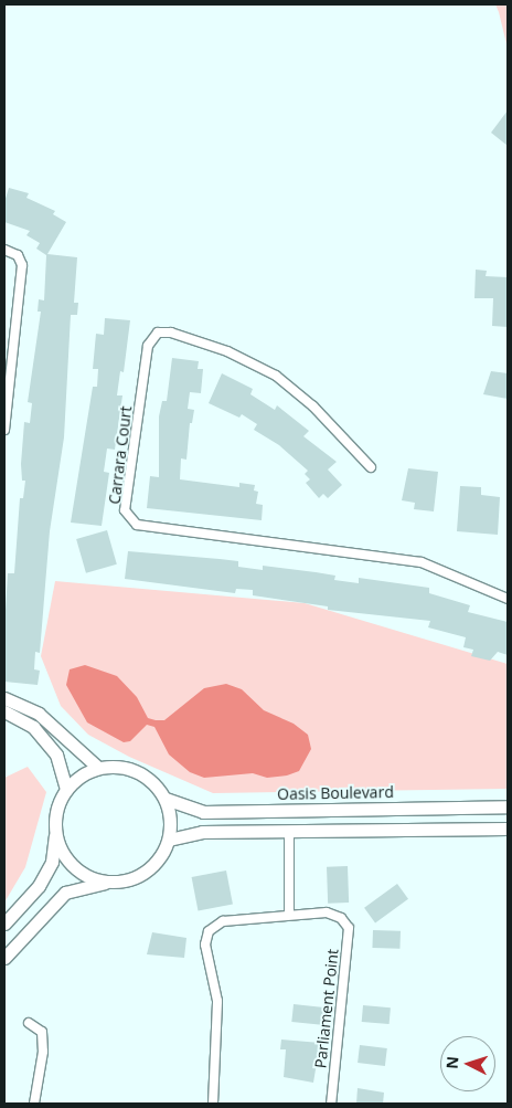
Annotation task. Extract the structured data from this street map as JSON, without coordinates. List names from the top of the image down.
{
  "streets": {
    "main road": ["Oasis Boulevard"],
    "street": ["Carrara Court", "Parliament Point"]
  },
  "north": "left"
}
